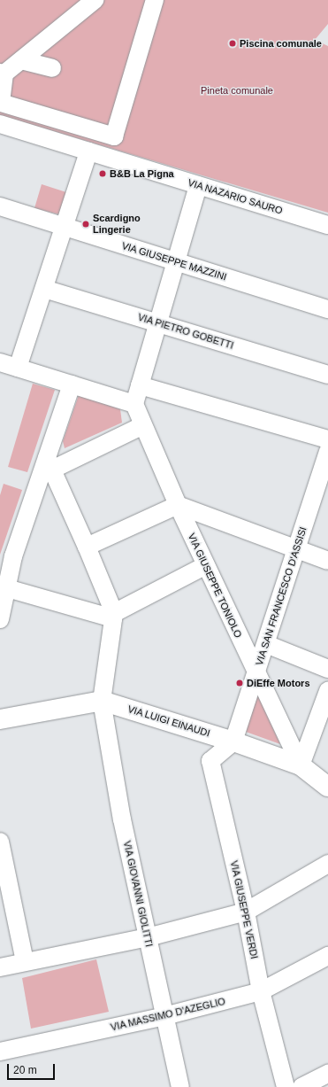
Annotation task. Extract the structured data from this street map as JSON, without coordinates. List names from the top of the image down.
{
  "streets": {
    "main road": ["VIA LUIGI EINAUDI"],
    "street": [
      "VIA NAZARIO SAURO",
      "VIA GIUSEPPE MAZZINI",
      "VIA PIETRO GOBETTI",
      "VIA GIUSEPPE TONIOLO",
      "VIA SAN FRANCESCO D'ASSISI",
      "VIA GIOVANNI GIOLITTI",
      "VIA GIUSEPPE VERDI",
      "VIA MASSIMO D'AZEGLIO"
    ]
  },
  "crossings": [
    ["VIA GIUSEPPE TONIOLO", "VIA SAN FRANCESCO D'ASSISI"],
    ["VIA GIUSEPPE TONIOLO", "VIA LUIGI EINAUDI"],
    ["VIA SAN FRANCESCO D'ASSISI", "VIA LUIGI EINAUDI"],
    ["VIA SAN FRANCESCO D'ASSISI", "VIA GIUSEPPE VERDI"],
    ["VIA LUIGI EINAUDI", "VIA GIOVANNI GIOLITTI"],
    ["VIA LUIGI EINAUDI", "VIA GIUSEPPE VERDI"],
    ["VIA GIOVANNI GIOLITTI", "VIA MASSIMO D'AZEGLIO"],
    ["VIA GIUSEPPE VERDI", "VIA MASSIMO D'AZEGLIO"]
  ],
  "parks": ["Pineta comunale"],
  "places": [
    "Piscina comunale",
    "B&B La Pigna",
    "Scardigno Lingerie",
    "DiEffe Motors"
  ],
  "scale_bar": "20 m"
}
